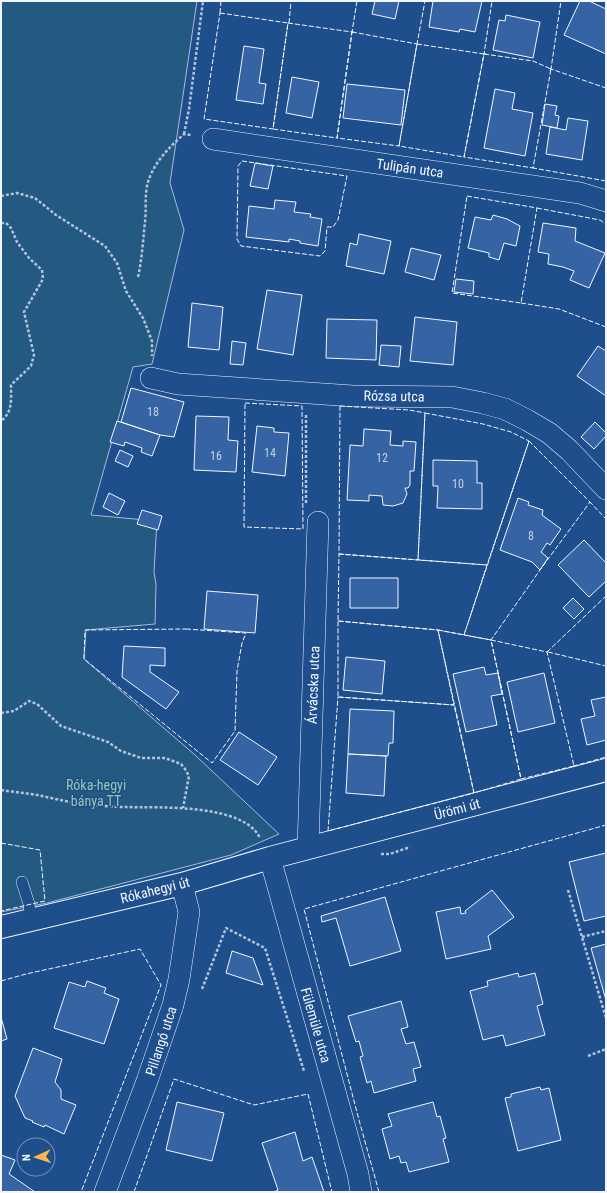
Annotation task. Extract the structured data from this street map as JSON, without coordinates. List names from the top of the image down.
{
  "streets": {
    "street": [
      "Tulipán utca",
      "Rózsa utca",
      "Árvácska utca",
      "Ürömi út",
      "Rókahegyi út",
      "Fülemüle utca",
      "Pillangó utca"
    ]
  },
  "crossings": [
    ["Árvácska utca", "Ürömi út"],
    ["Árvácska utca", "Rókahegyi út"],
    ["Ürömi út", "Rókahegyi út"],
    ["Rókahegyi út", "Fülemüle utca"],
    ["Rókahegyi út", "Pillangó utca"]
  ],
  "parks": ["Róka-hegyi bánya TT"],
  "house_numbers": [
    "18",
    "14",
    "16",
    "12",
    "10",
    "8"
  ],
  "north": "left"
}
